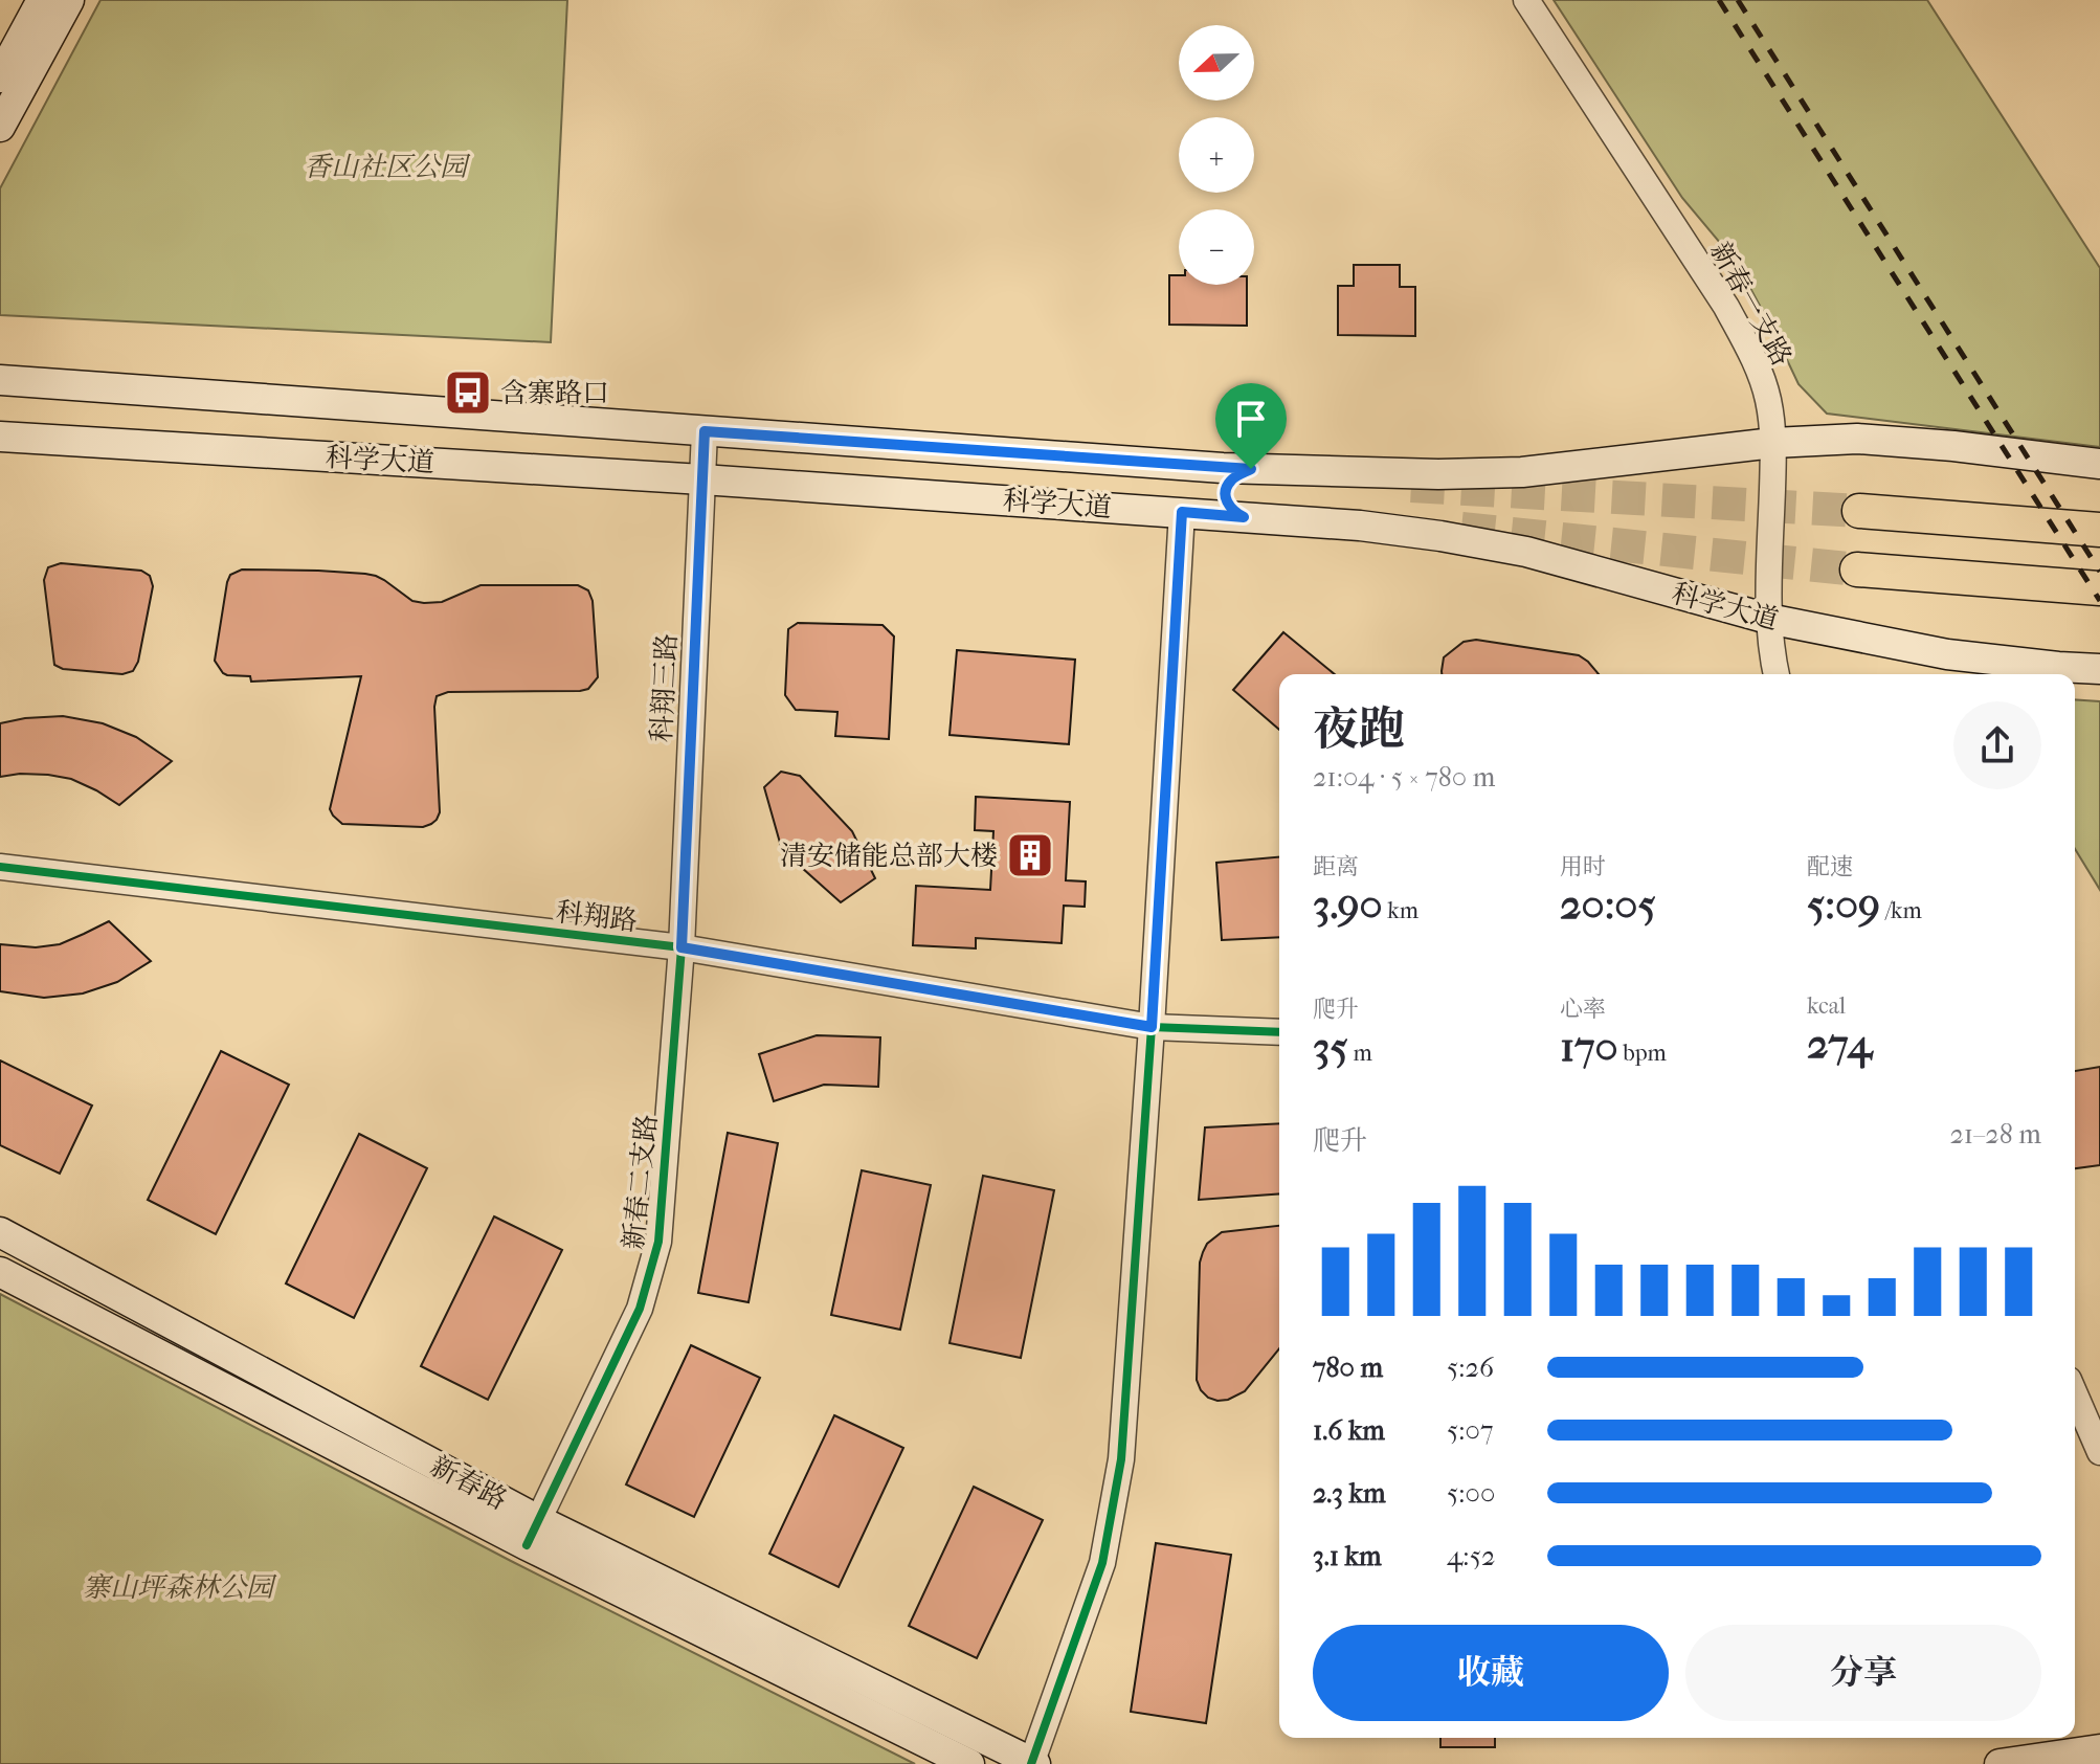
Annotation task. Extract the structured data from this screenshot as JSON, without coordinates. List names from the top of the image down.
{
  "streets": {
    "main road": ["科学大道", "新春路"],
    "street": [
      "新春一支路",
      "科翔三路",
      "科翔路",
      "新春二支路"
    ]
  },
  "crossings": [
    ["新春一支路", "科学大道"],
    ["科学大道", "科翔三路"],
    ["科翔三路", "科翔路"],
    ["科翔三路", "新春二支路"],
    ["科翔路", "新春二支路"],
    ["新春二支路", "新春路"]
  ],
  "parks": ["香山社区公园", "寨山坪森林公园"],
  "places": {
    "bus stop": ["含寨路口"],
    "building": ["清安储能总部大楼"]
  },
  "north": "left",
  "page": {
    "map_buttons": ["+", "−"],
    "heading": ["夜跑", "21:04 · 5 × 780 m"],
    "stats": [
      ["距离", "3.90 km"],
      ["用时", "20:05"],
      ["配速", "5:09 /km"],
      ["爬升", "35 m"],
      ["心率", "170 bpm"],
      ["kcal", "274"]
    ],
    "chart": ["爬升", "21–28 m"],
    "list": [
      {
        "name": "780 m",
        "note": "5:26"
      },
      {
        "name": "1.6 km",
        "note": "5:07"
      },
      {
        "name": "2.3 km",
        "note": "5:00"
      },
      {
        "name": "3.1 km",
        "note": "4:52"
      }
    ],
    "buttons": ["收藏", "分享"]
  }
}
